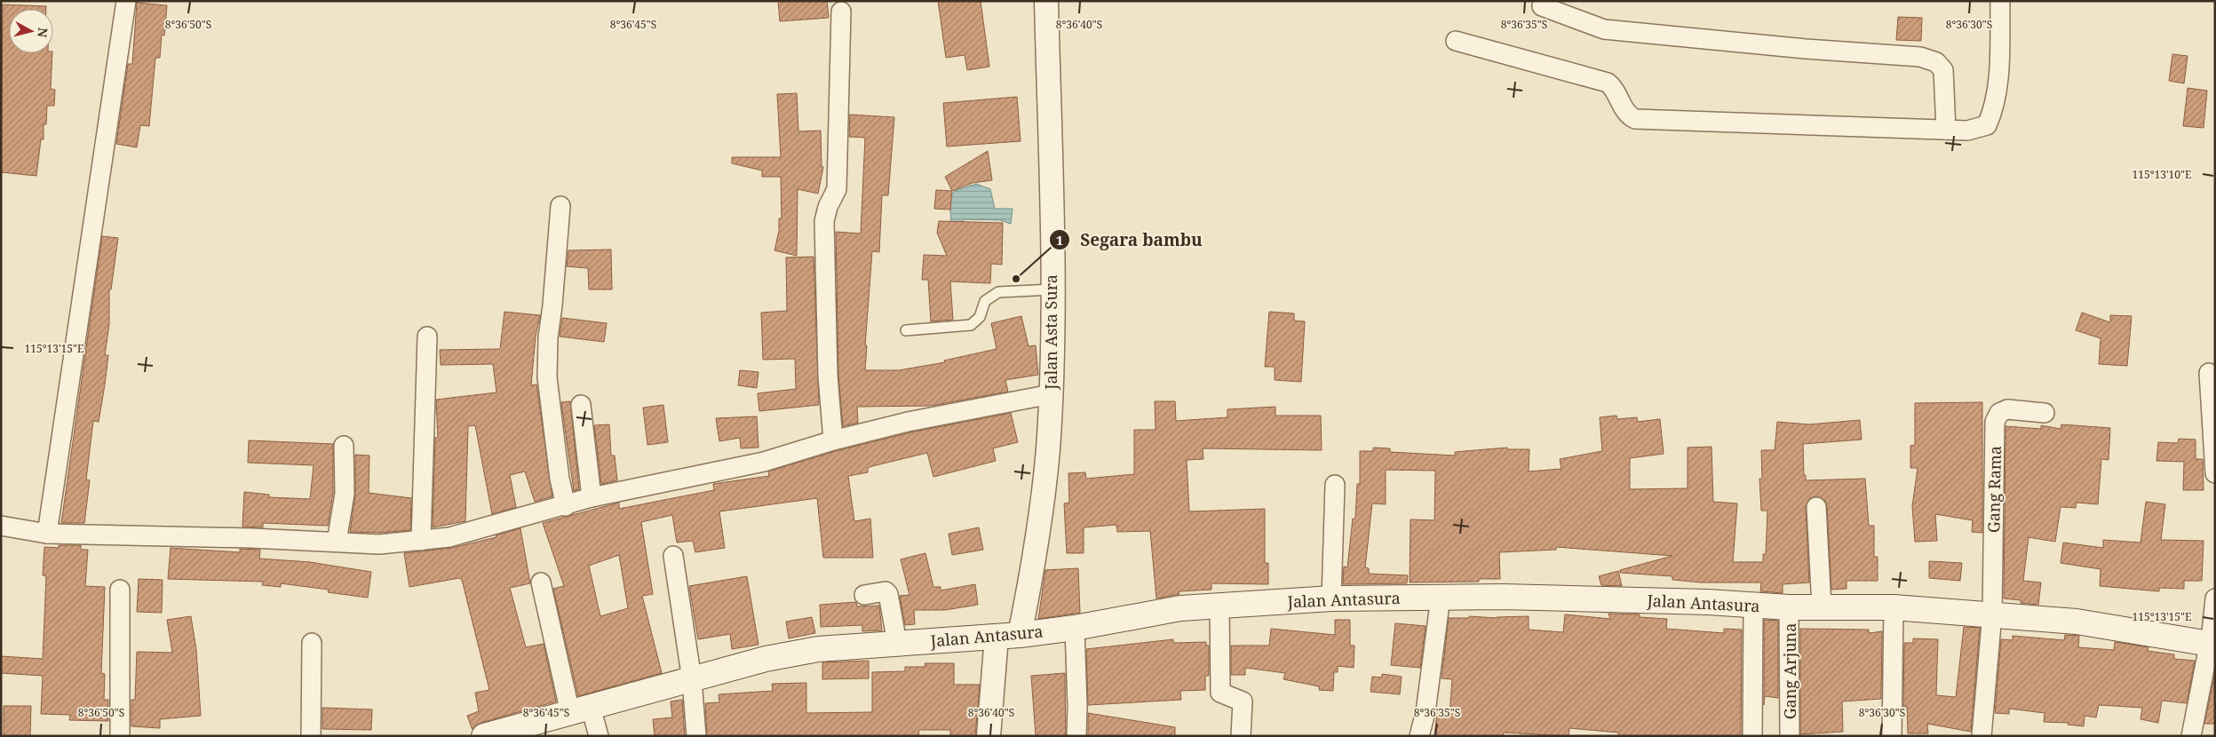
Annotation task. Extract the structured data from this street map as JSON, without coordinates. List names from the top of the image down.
{
  "streets": {
    "main road": ["Jalan Antasura"],
    "street": ["Jalan Asta Sura", "Gang Rama", "Gang Arjuna"]
  },
  "crossings": [
    ["Jalan Asta Sura", "Jalan Antasura"],
    ["Gang Rama", "Jalan Antasura"],
    ["Jalan Antasura", "Gang Arjuna"]
  ],
  "places": ["Segara bambu"],
  "north": "right",
  "coordinates": [
    "8°36'50\"S",
    "8°36'45\"S",
    "8°36'40\"S",
    "8°36'35\"S",
    "8°36'30\"S",
    "115°13'10\"E",
    "115°13'15\"E"
  ]
}
